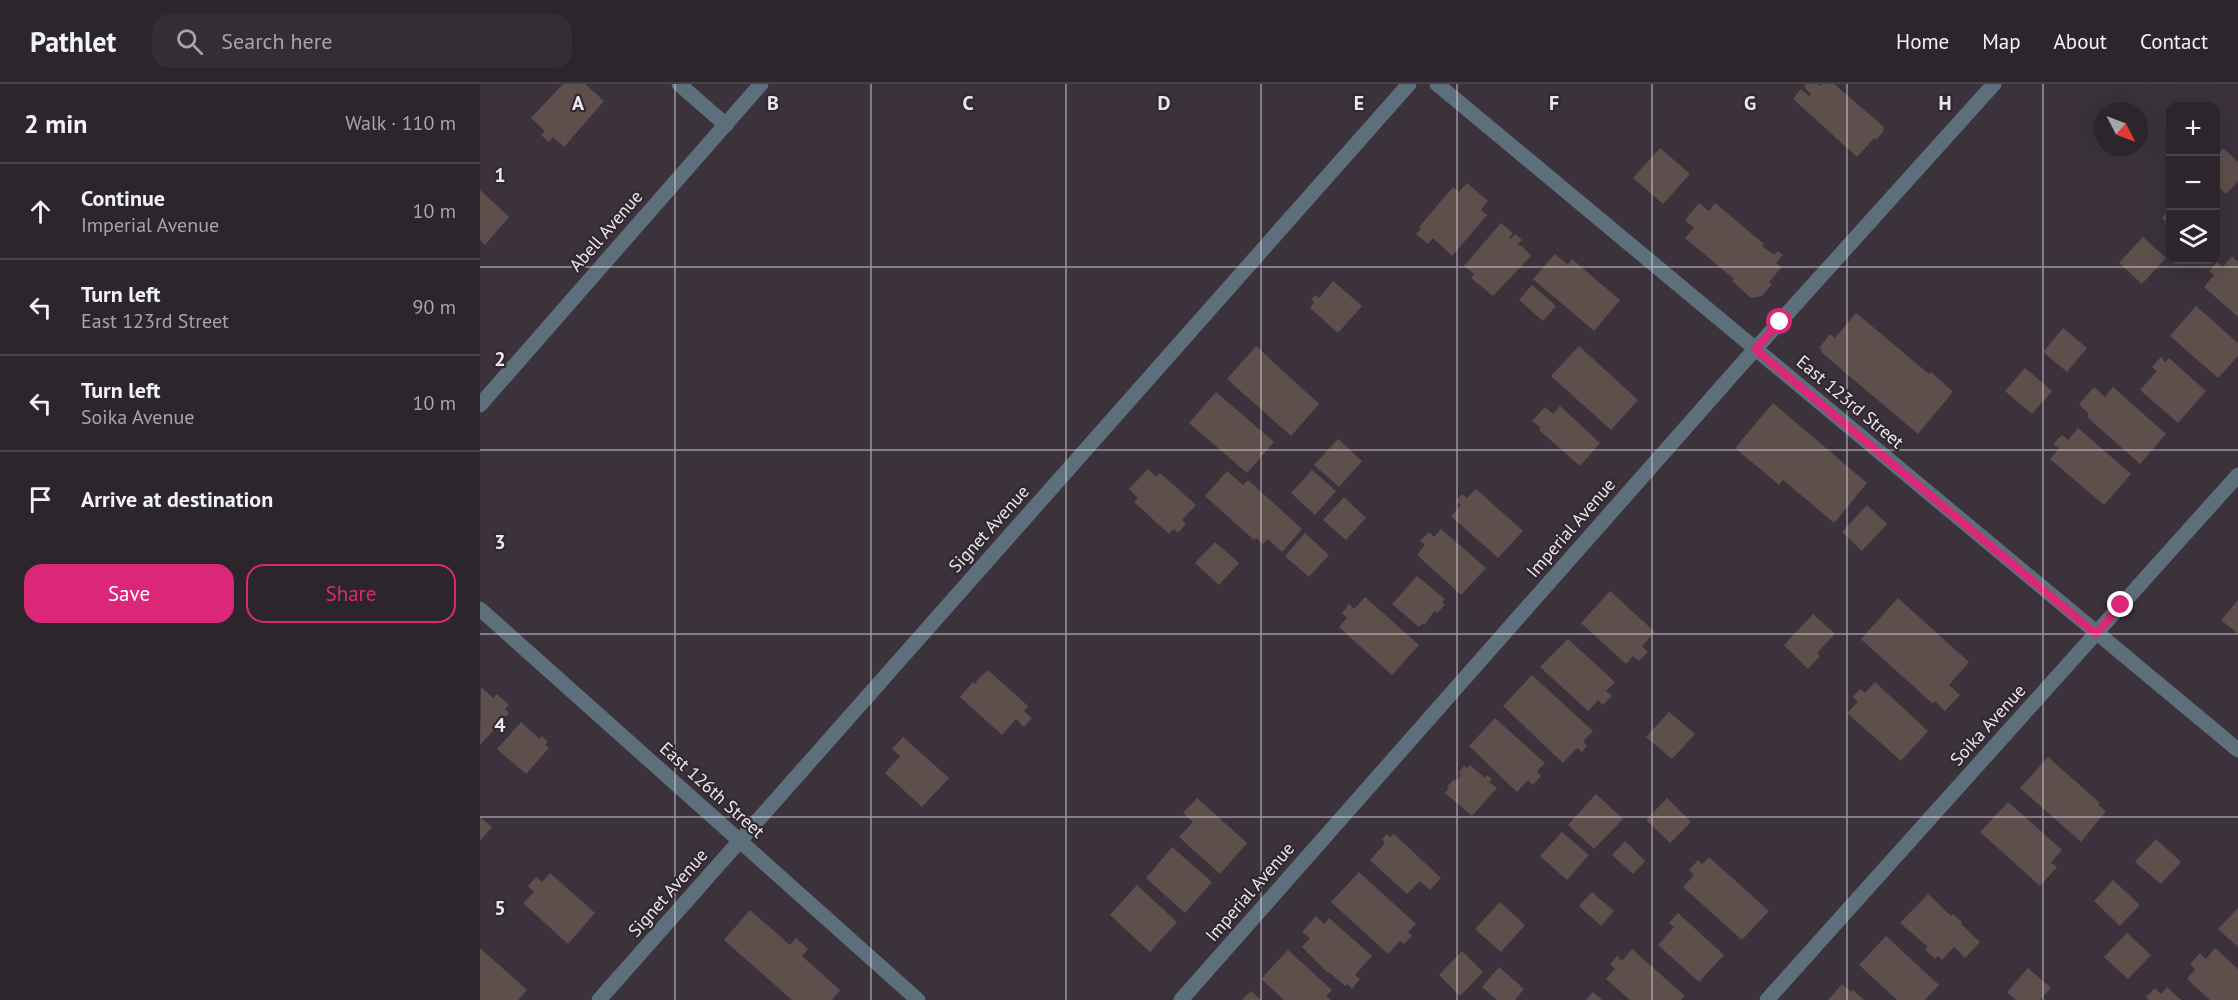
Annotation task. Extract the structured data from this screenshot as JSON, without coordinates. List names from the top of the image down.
{
  "streets": {
    "street": [
      "Abell Avenue",
      "East 123rd Street",
      "Imperial Avenue",
      "Signet Avenue",
      "Soika Avenue",
      "East 126th Street"
    ]
  },
  "crossings": [
    ["East 123rd Street", "Imperial Avenue"],
    ["East 123rd Street", "Soika Avenue"],
    ["Signet Avenue", "East 126th Street"]
  ],
  "north": "bottom right",
  "page": {
    "header": "Pathlet",
    "search": "Search here",
    "nav": [
      "Home",
      "Map",
      "About",
      "Contact"
    ],
    "heading": ["2 min", "Walk · 110 m"],
    "map_buttons": ["+", "−"],
    "list": [
      ["Continue", "Imperial Avenue", "10 m"],
      ["Turn left", "East 123rd Street", "90 m"],
      ["Turn left", "Soika Avenue", "10 m"],
      "Arrive at destination"
    ],
    "buttons": ["Save", "Share"]
  },
  "grid": {
    "columns": [
      "A",
      "B",
      "C",
      "D",
      "E",
      "F",
      "G",
      "H"
    ],
    "rows": [
      "1",
      "2",
      "3",
      "4",
      "5"
    ]
  }
}
